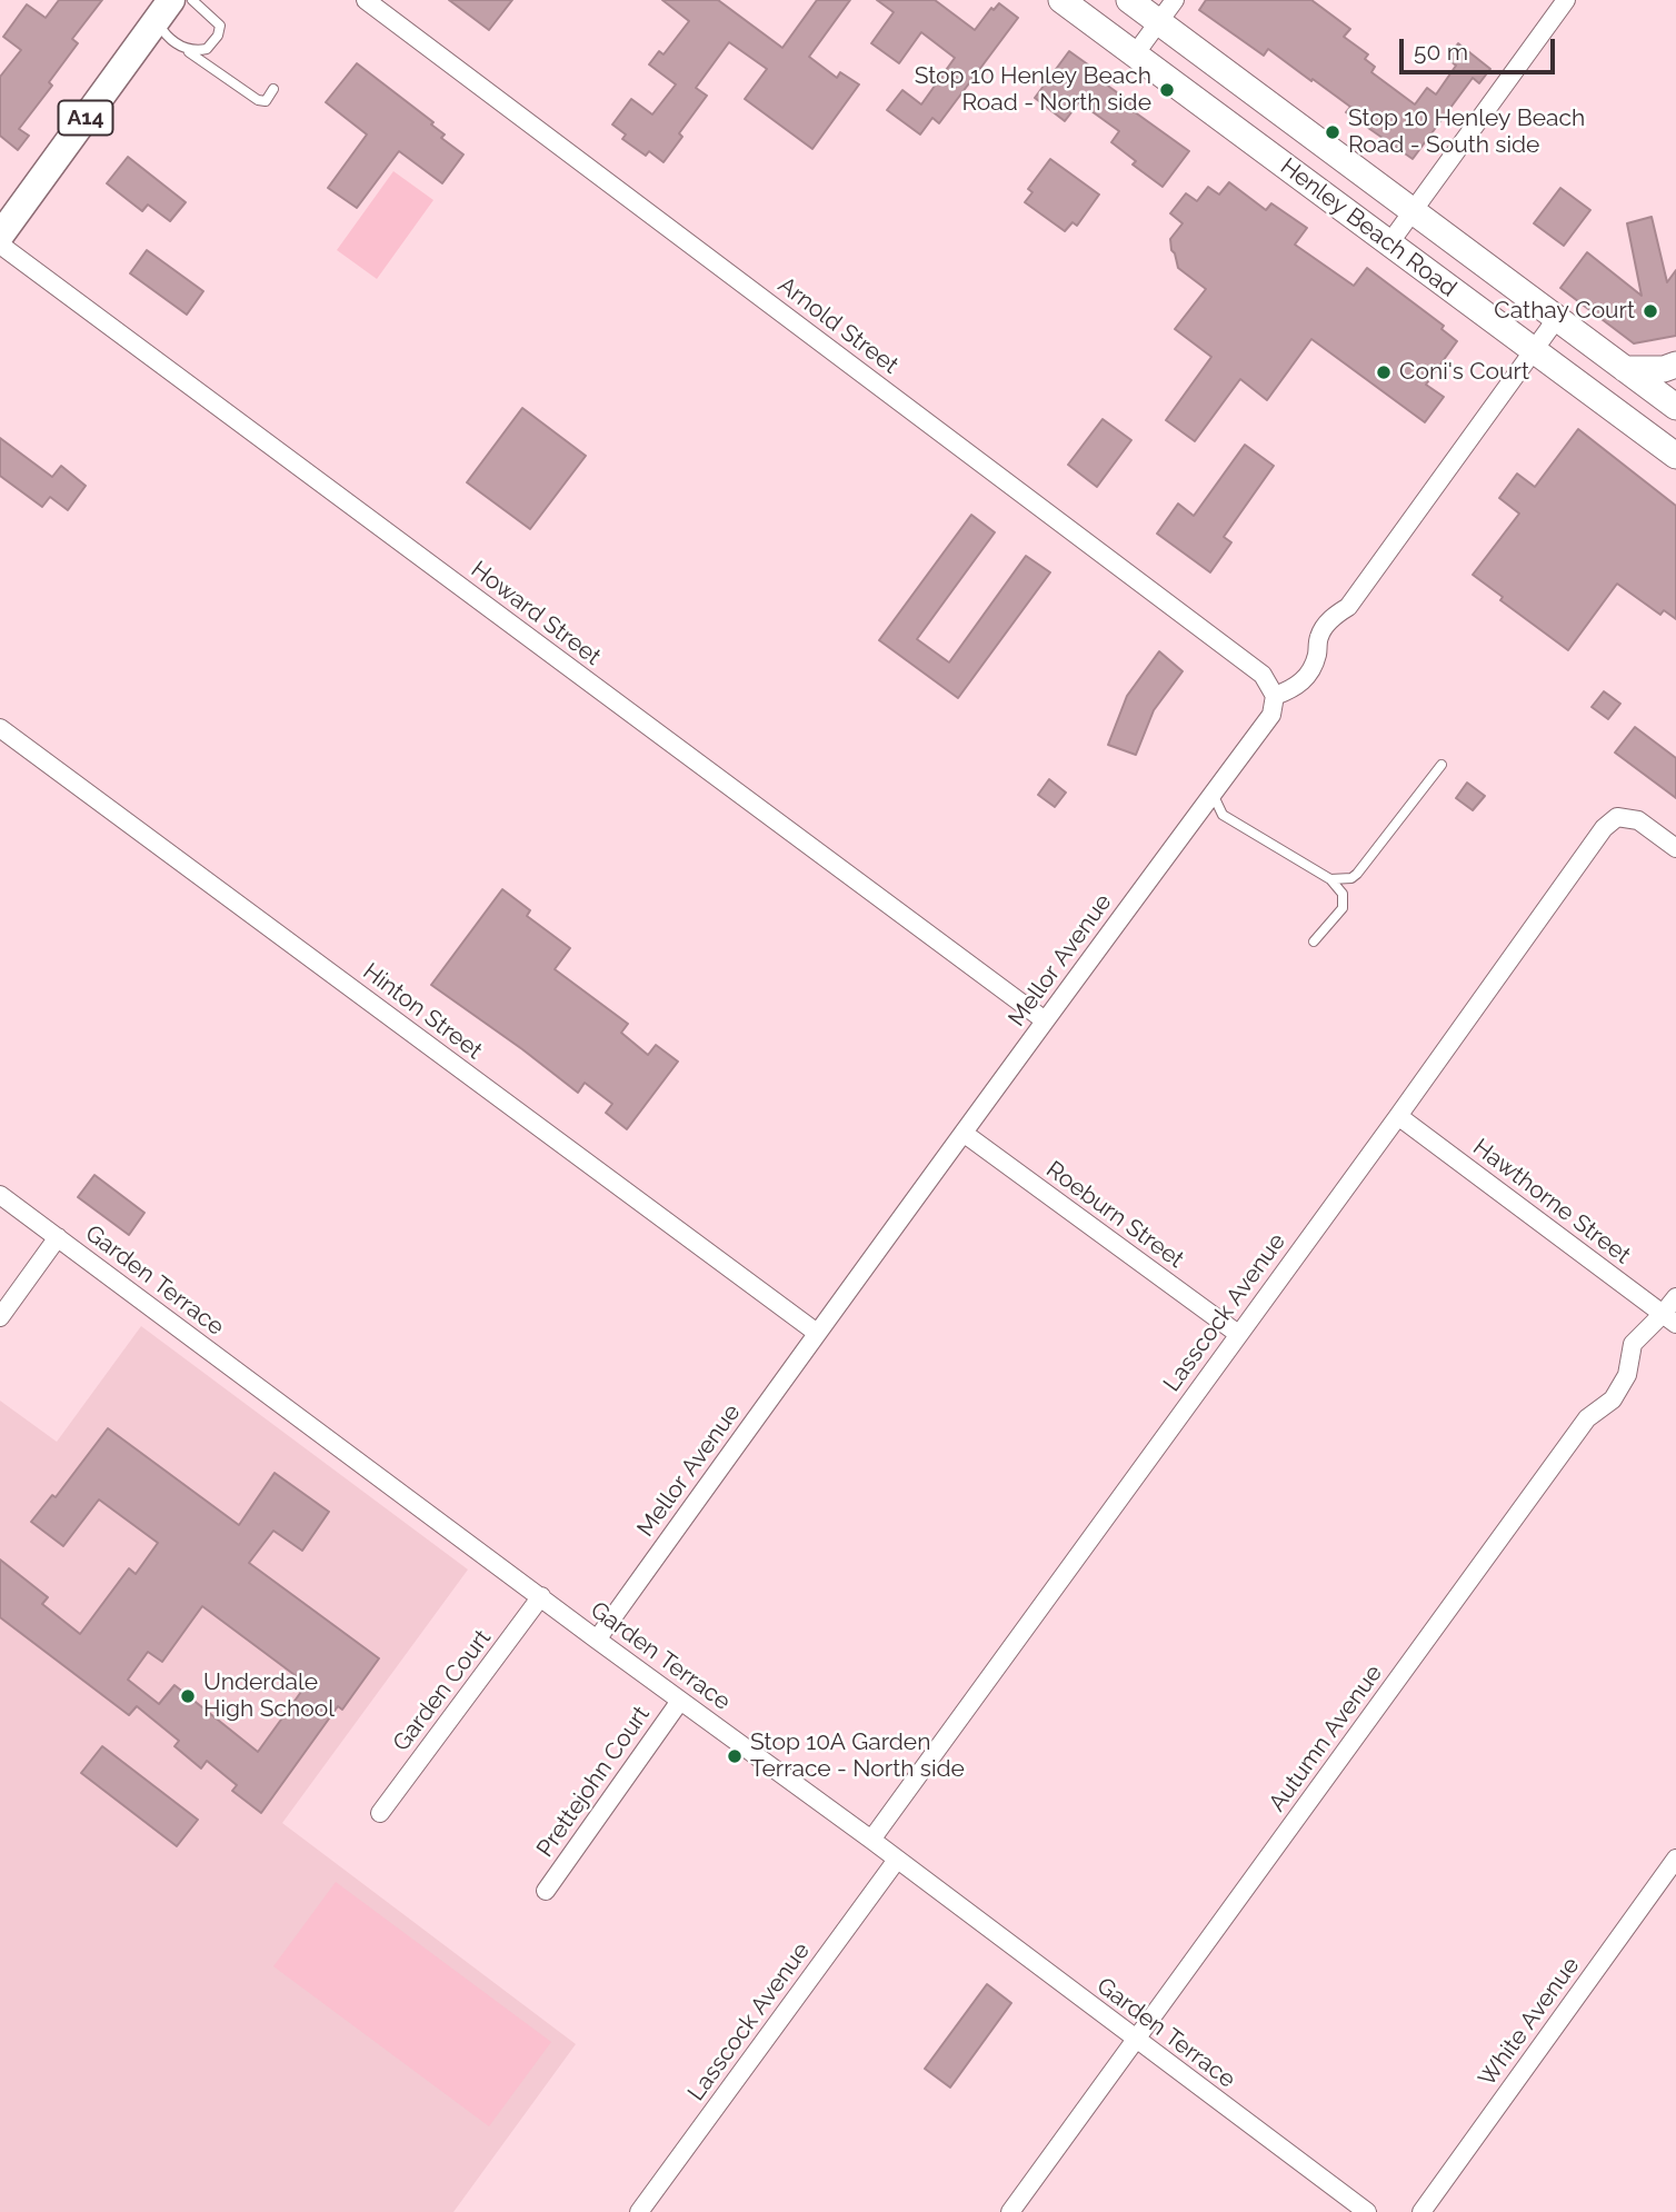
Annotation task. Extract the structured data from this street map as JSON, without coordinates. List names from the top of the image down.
{
  "streets": {
    "main road": ["A14", "Henley Beach Road"],
    "street": [
      "Arnold Street",
      "Howard Street",
      "Mellor Avenue",
      "Hinton Street",
      "Hawthorne Street",
      "Roeburn Street",
      "Garden Terrace",
      "Lasscock Avenue",
      "Garden Court",
      "Autumn Avenue",
      "Prettejohn Court",
      "White Avenue"
    ]
  },
  "crossings": [
    ["Arnold Street", "Mellor Avenue"],
    ["Howard Street", "Mellor Avenue"],
    ["Mellor Avenue", "Hinton Street"],
    ["Mellor Avenue", "Roeburn Street"],
    ["Mellor Avenue", "Garden Terrace"],
    ["Hawthorne Street", "Lasscock Avenue"],
    ["Hawthorne Street", "Autumn Avenue"],
    ["Roeburn Street", "Lasscock Avenue"],
    ["Garden Terrace", "Lasscock Avenue"],
    ["Garden Terrace", "Garden Court"],
    ["Garden Terrace", "Autumn Avenue"],
    ["Garden Terrace", "Prettejohn Court"]
  ],
  "places": [
    "Stop 10 Henley Beach Road - North side",
    "Stop 10 Henley Beach Road - South side",
    "Cathay Court",
    "Coni's Court",
    "Underdale High School",
    "Stop 10A Garden Terrace - North side"
  ],
  "scale_bar": "50 m"
}
